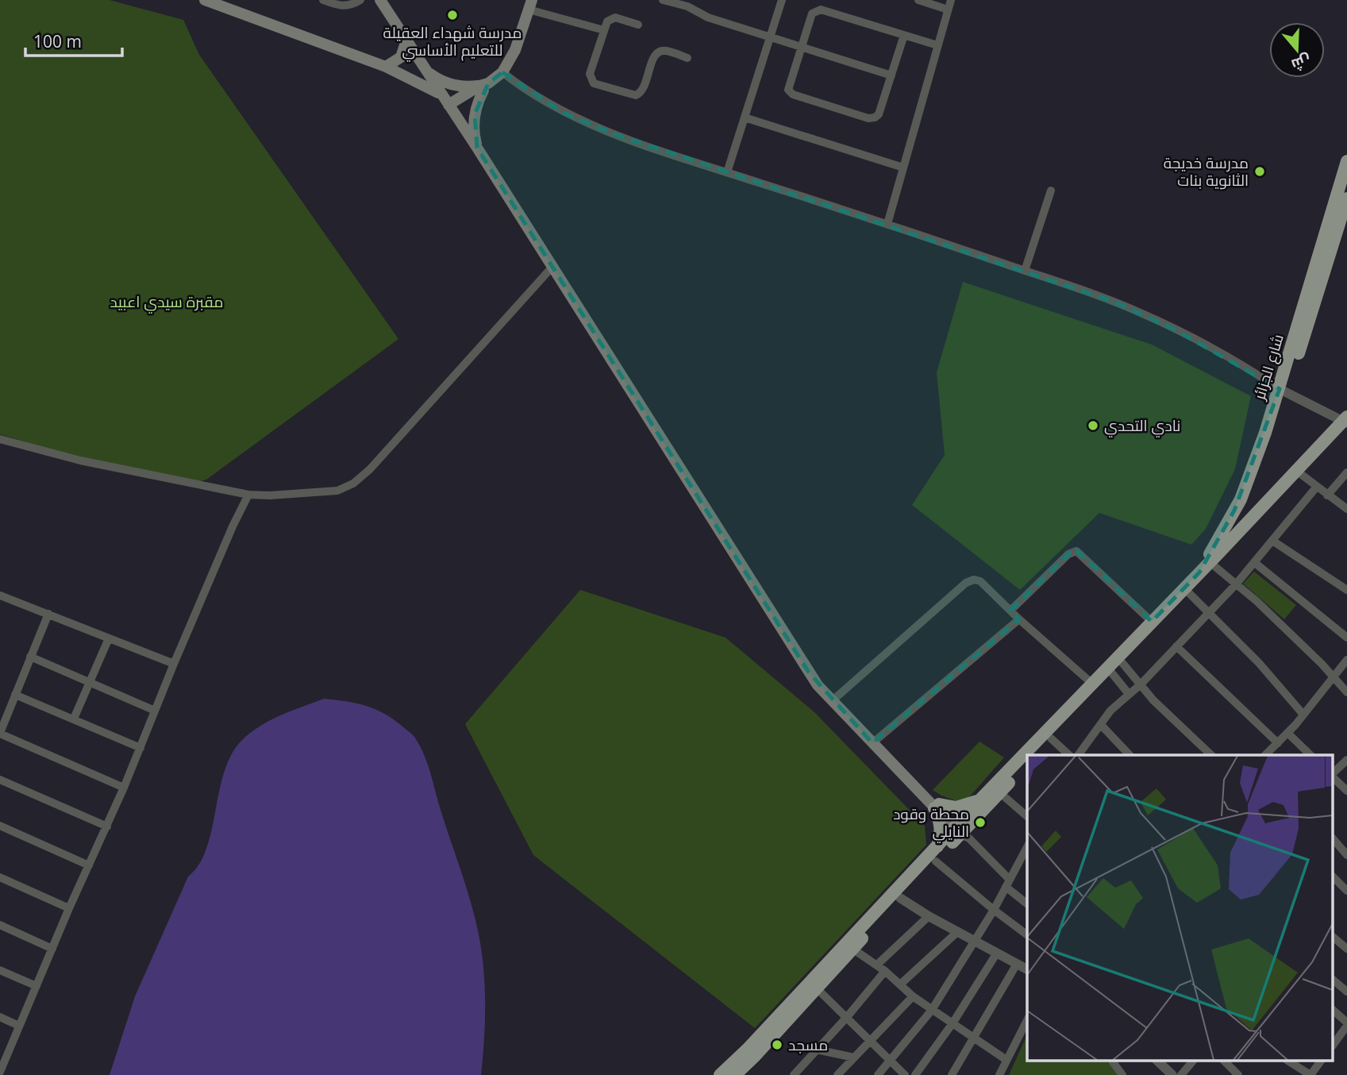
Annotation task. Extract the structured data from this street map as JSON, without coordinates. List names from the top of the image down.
{
  "streets": {
    "main road": ["شارع الجزائر"]
  },
  "parks": ["مقبرة سيدي اعبيد"],
  "places": [
    "مدرسة شهداء العقيلة للتعليم الأساسي",
    "مدرسة خديجة الثانوية بنات",
    "نادي التحدي",
    "محطة وقود النايلي",
    "مسجد"
  ],
  "scale_bar": "100 m",
  "north": "bottom"
}
